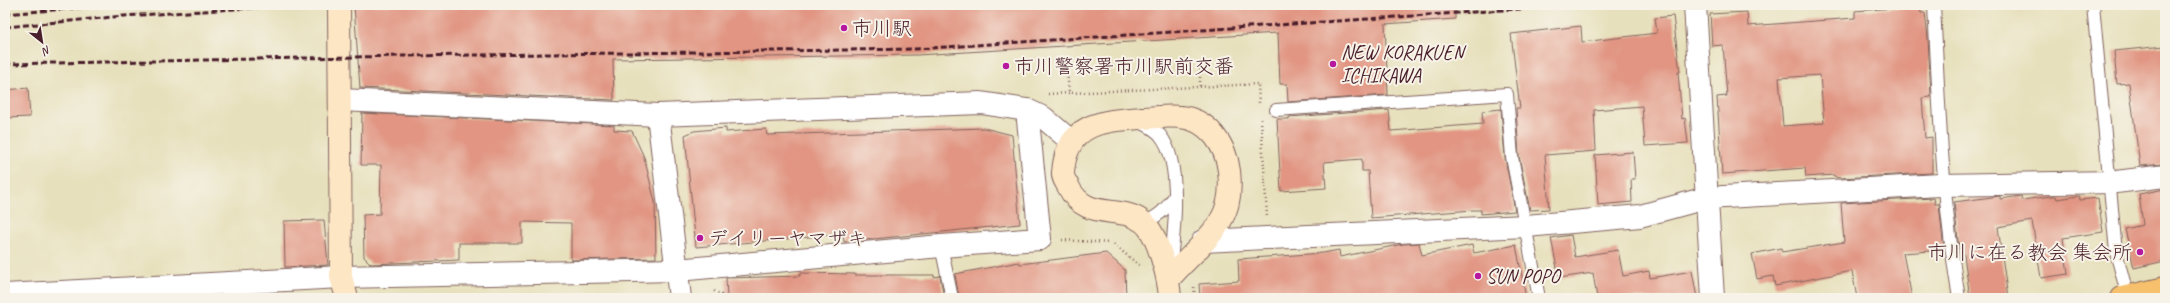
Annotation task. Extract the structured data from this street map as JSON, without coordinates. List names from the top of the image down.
{
  "places": [
    "市川駅",
    "NEW KORAKUEN ICHIKAWA",
    "市川警察署市川駅前交番",
    "デイリーヤマザキ",
    "市川に在る教会 集会所",
    "SUN POPO"
  ],
  "north": "bottom right"
}
